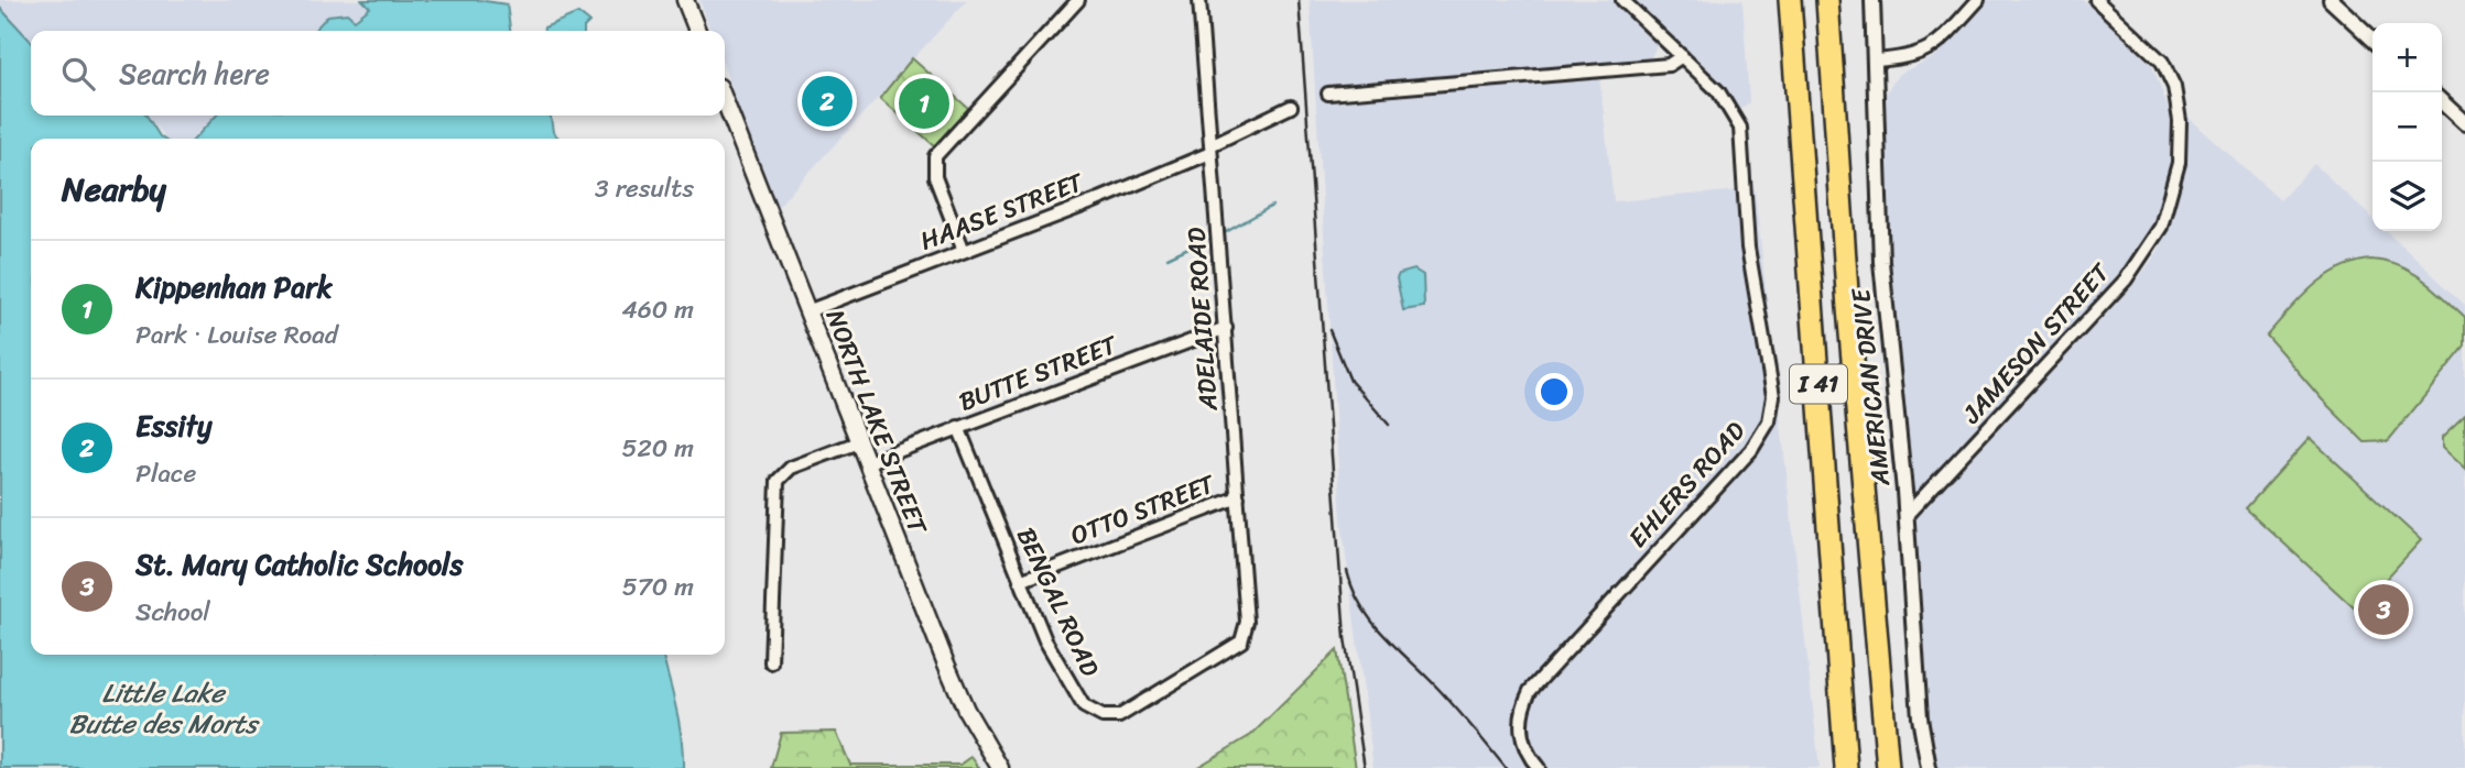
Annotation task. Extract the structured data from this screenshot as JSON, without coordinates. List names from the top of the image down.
{
  "streets": {
    "highway": ["I 41"],
    "main road": ["NORTH LAKE STREET"],
    "street": [
      "HAASE STREET",
      "ADELAIDE ROAD",
      "JAMESON STREET",
      "BUTTE STREET",
      "AMERICAN DRIVE",
      "EHLERS ROAD",
      "OTTO STREET",
      "BENGAL ROAD"
    ]
  },
  "crossings": [
    ["HAASE STREET", "ADELAIDE ROAD"],
    ["HAASE STREET", "NORTH LAKE STREET"],
    ["ADELAIDE ROAD", "BUTTE STREET"],
    ["ADELAIDE ROAD", "OTTO STREET"],
    ["ADELAIDE ROAD", "BENGAL ROAD"],
    ["JAMESON STREET", "AMERICAN DRIVE"],
    ["BUTTE STREET", "NORTH LAKE STREET"],
    ["BUTTE STREET", "BENGAL ROAD"],
    ["OTTO STREET", "BENGAL ROAD"]
  ],
  "water": ["Little Lake Butte des Morts"],
  "page": {
    "map_buttons": ["+", "−"],
    "search": "Search here",
    "pins": ["2", "1", "3"],
    "heading": ["Nearby", "3 results"],
    "list": [
      {
        "mark": "1",
        "name": "Kippenhan Park",
        "note": "Park · Louise Road",
        "value": "460 m"
      },
      {
        "mark": "2",
        "name": "Essity",
        "note": "Place",
        "value": "520 m"
      },
      {
        "mark": "3",
        "name": "St. Mary Catholic Schools",
        "note": "School",
        "value": "570 m"
      }
    ]
  }
}
